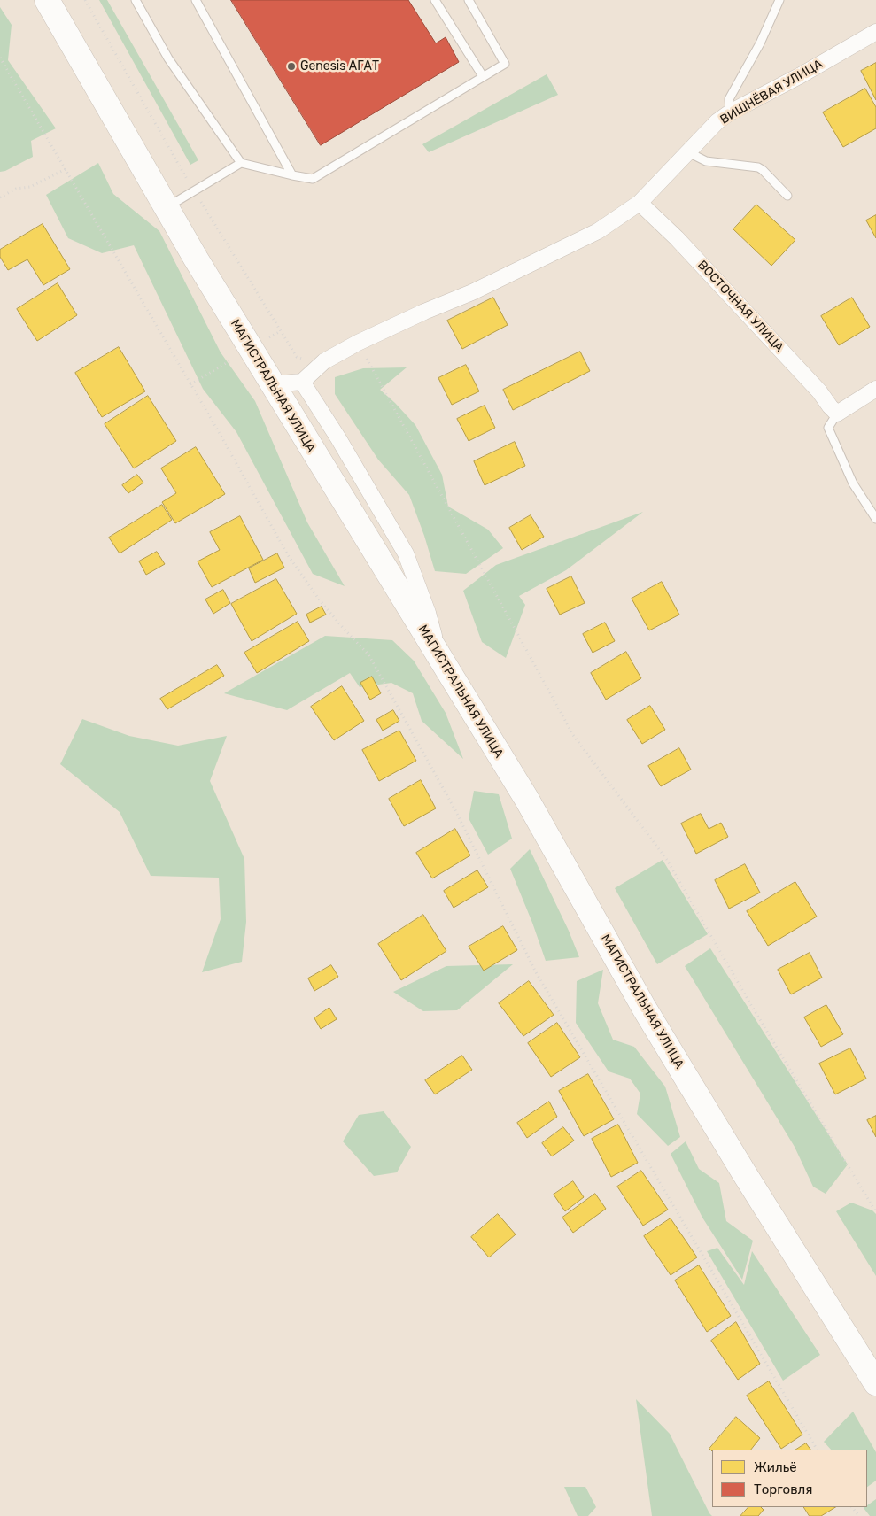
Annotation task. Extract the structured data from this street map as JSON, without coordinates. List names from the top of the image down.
{
  "streets": {
    "main road": ["МАГИСТРАЛЬНАЯ УЛИЦА"],
    "street": ["ВИШНЁВАЯ УЛИЦА", "ВОСТОЧНАЯ УЛИЦА"]
  },
  "crossings": [
    ["ВИШНЁВАЯ УЛИЦА", "ВОСТОЧНАЯ УЛИЦА"]
  ],
  "places": ["Genesis АГАТ"],
  "legend": ["Жильё", "Торговля"]
}
